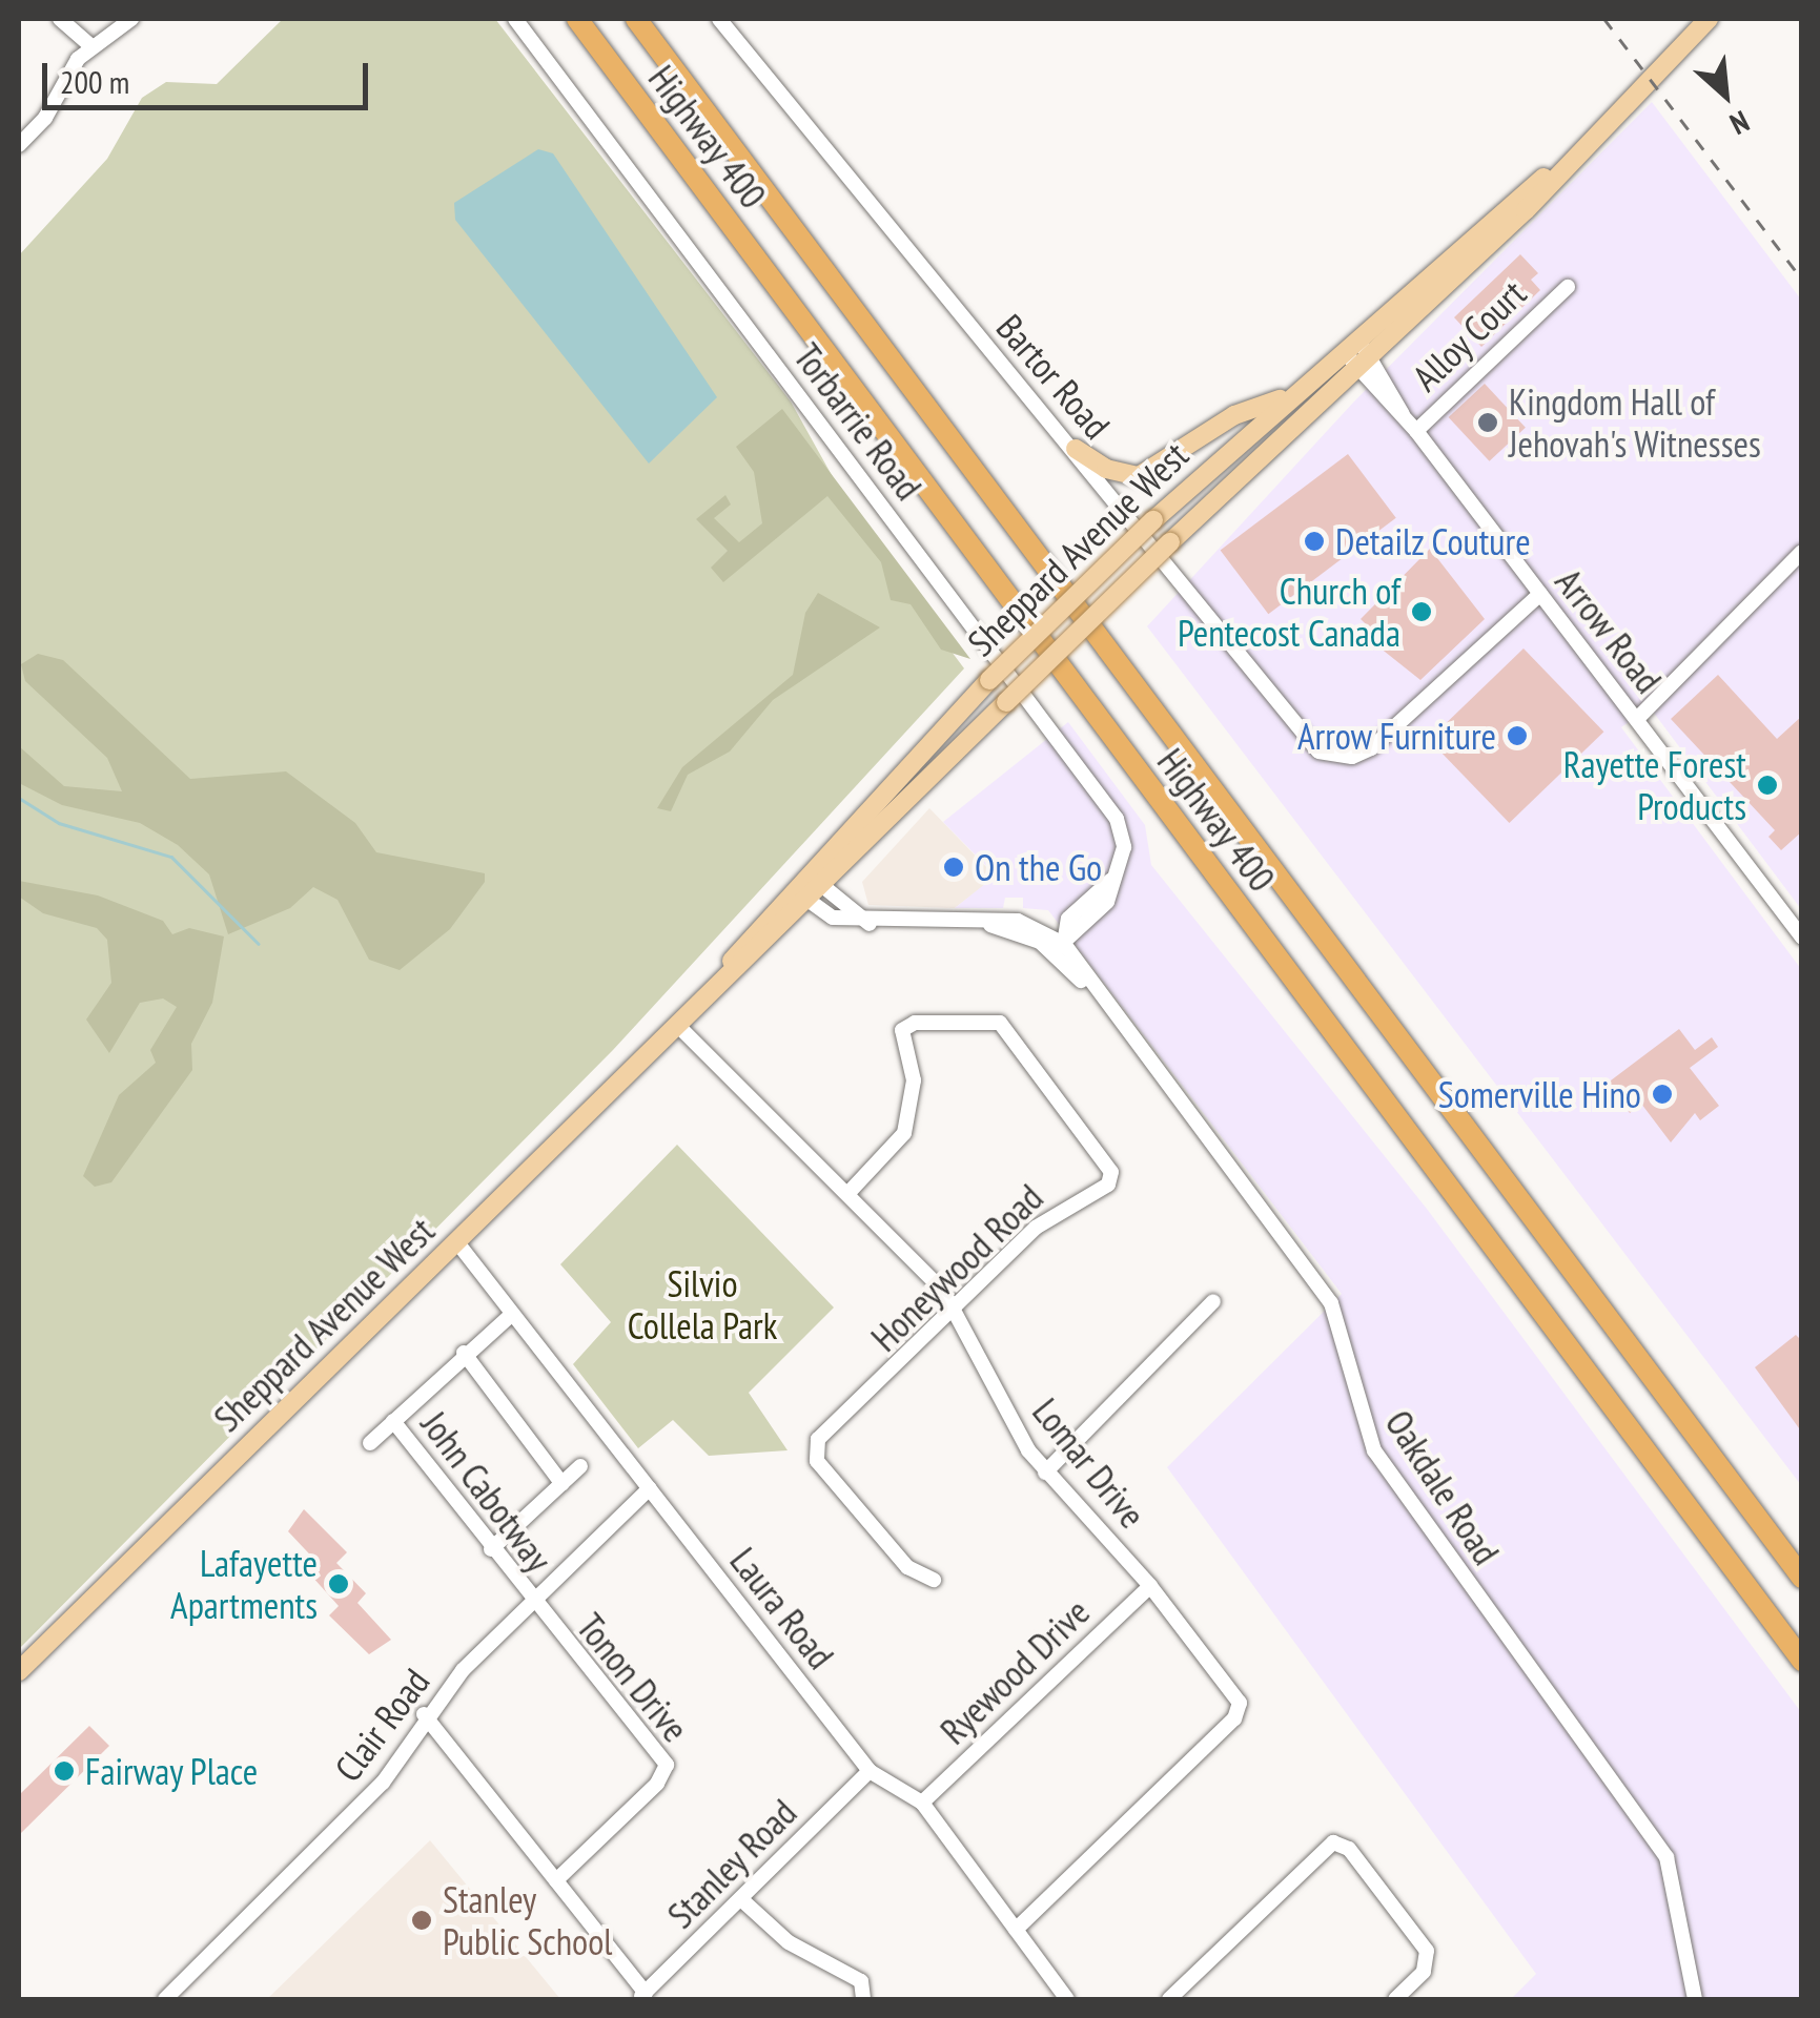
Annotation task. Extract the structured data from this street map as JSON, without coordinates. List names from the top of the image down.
{
  "streets": {
    "highway": ["Highway 400"],
    "main road": ["Sheppard Avenue West"],
    "street": [
      "Alloy Court",
      "Bartor Road",
      "Torbarrie Road",
      "Arrow Road",
      "Honeywood Road",
      "Lomar Drive",
      "Oakdale Road",
      "John Cabotway",
      "Laura Road",
      "Ryewood Drive",
      "Tonon Drive",
      "Clair Road",
      "Stanley Road"
    ]
  },
  "crossings": [
    ["Alloy Court", "Arrow Road"],
    ["Bartor Road", "Arrow Road"],
    ["Torbarrie Road", "Oakdale Road"],
    ["Sheppard Avenue West", "Arrow Road"],
    ["Sheppard Avenue West", "Lomar Drive"],
    ["Sheppard Avenue West", "Laura Road"],
    ["Honeywood Road", "Lomar Drive"],
    ["Lomar Drive", "Laura Road"],
    ["Lomar Drive", "Ryewood Drive"],
    ["John Cabotway", "Laura Road"],
    ["John Cabotway", "Tonon Drive"],
    ["John Cabotway", "Clair Road"],
    ["Laura Road", "Ryewood Drive"],
    ["Laura Road", "Clair Road"],
    ["Laura Road", "Stanley Road"],
    ["Tonon Drive", "Clair Road"]
  ],
  "parks": ["Silvio Collela Park"],
  "places": [
    "Kingdom Hall of Jehovah's Witnesses",
    "Detailz Couture",
    "Church of Pentecost Canada",
    "Arrow Furniture",
    "Rayette Forest Products",
    "On the Go",
    "Somerville Hino",
    "Lafayette Apartments",
    "Fairway Place",
    "Stanley Public School"
  ],
  "scale_bar": "200 m",
  "north": "bottom right"
}
